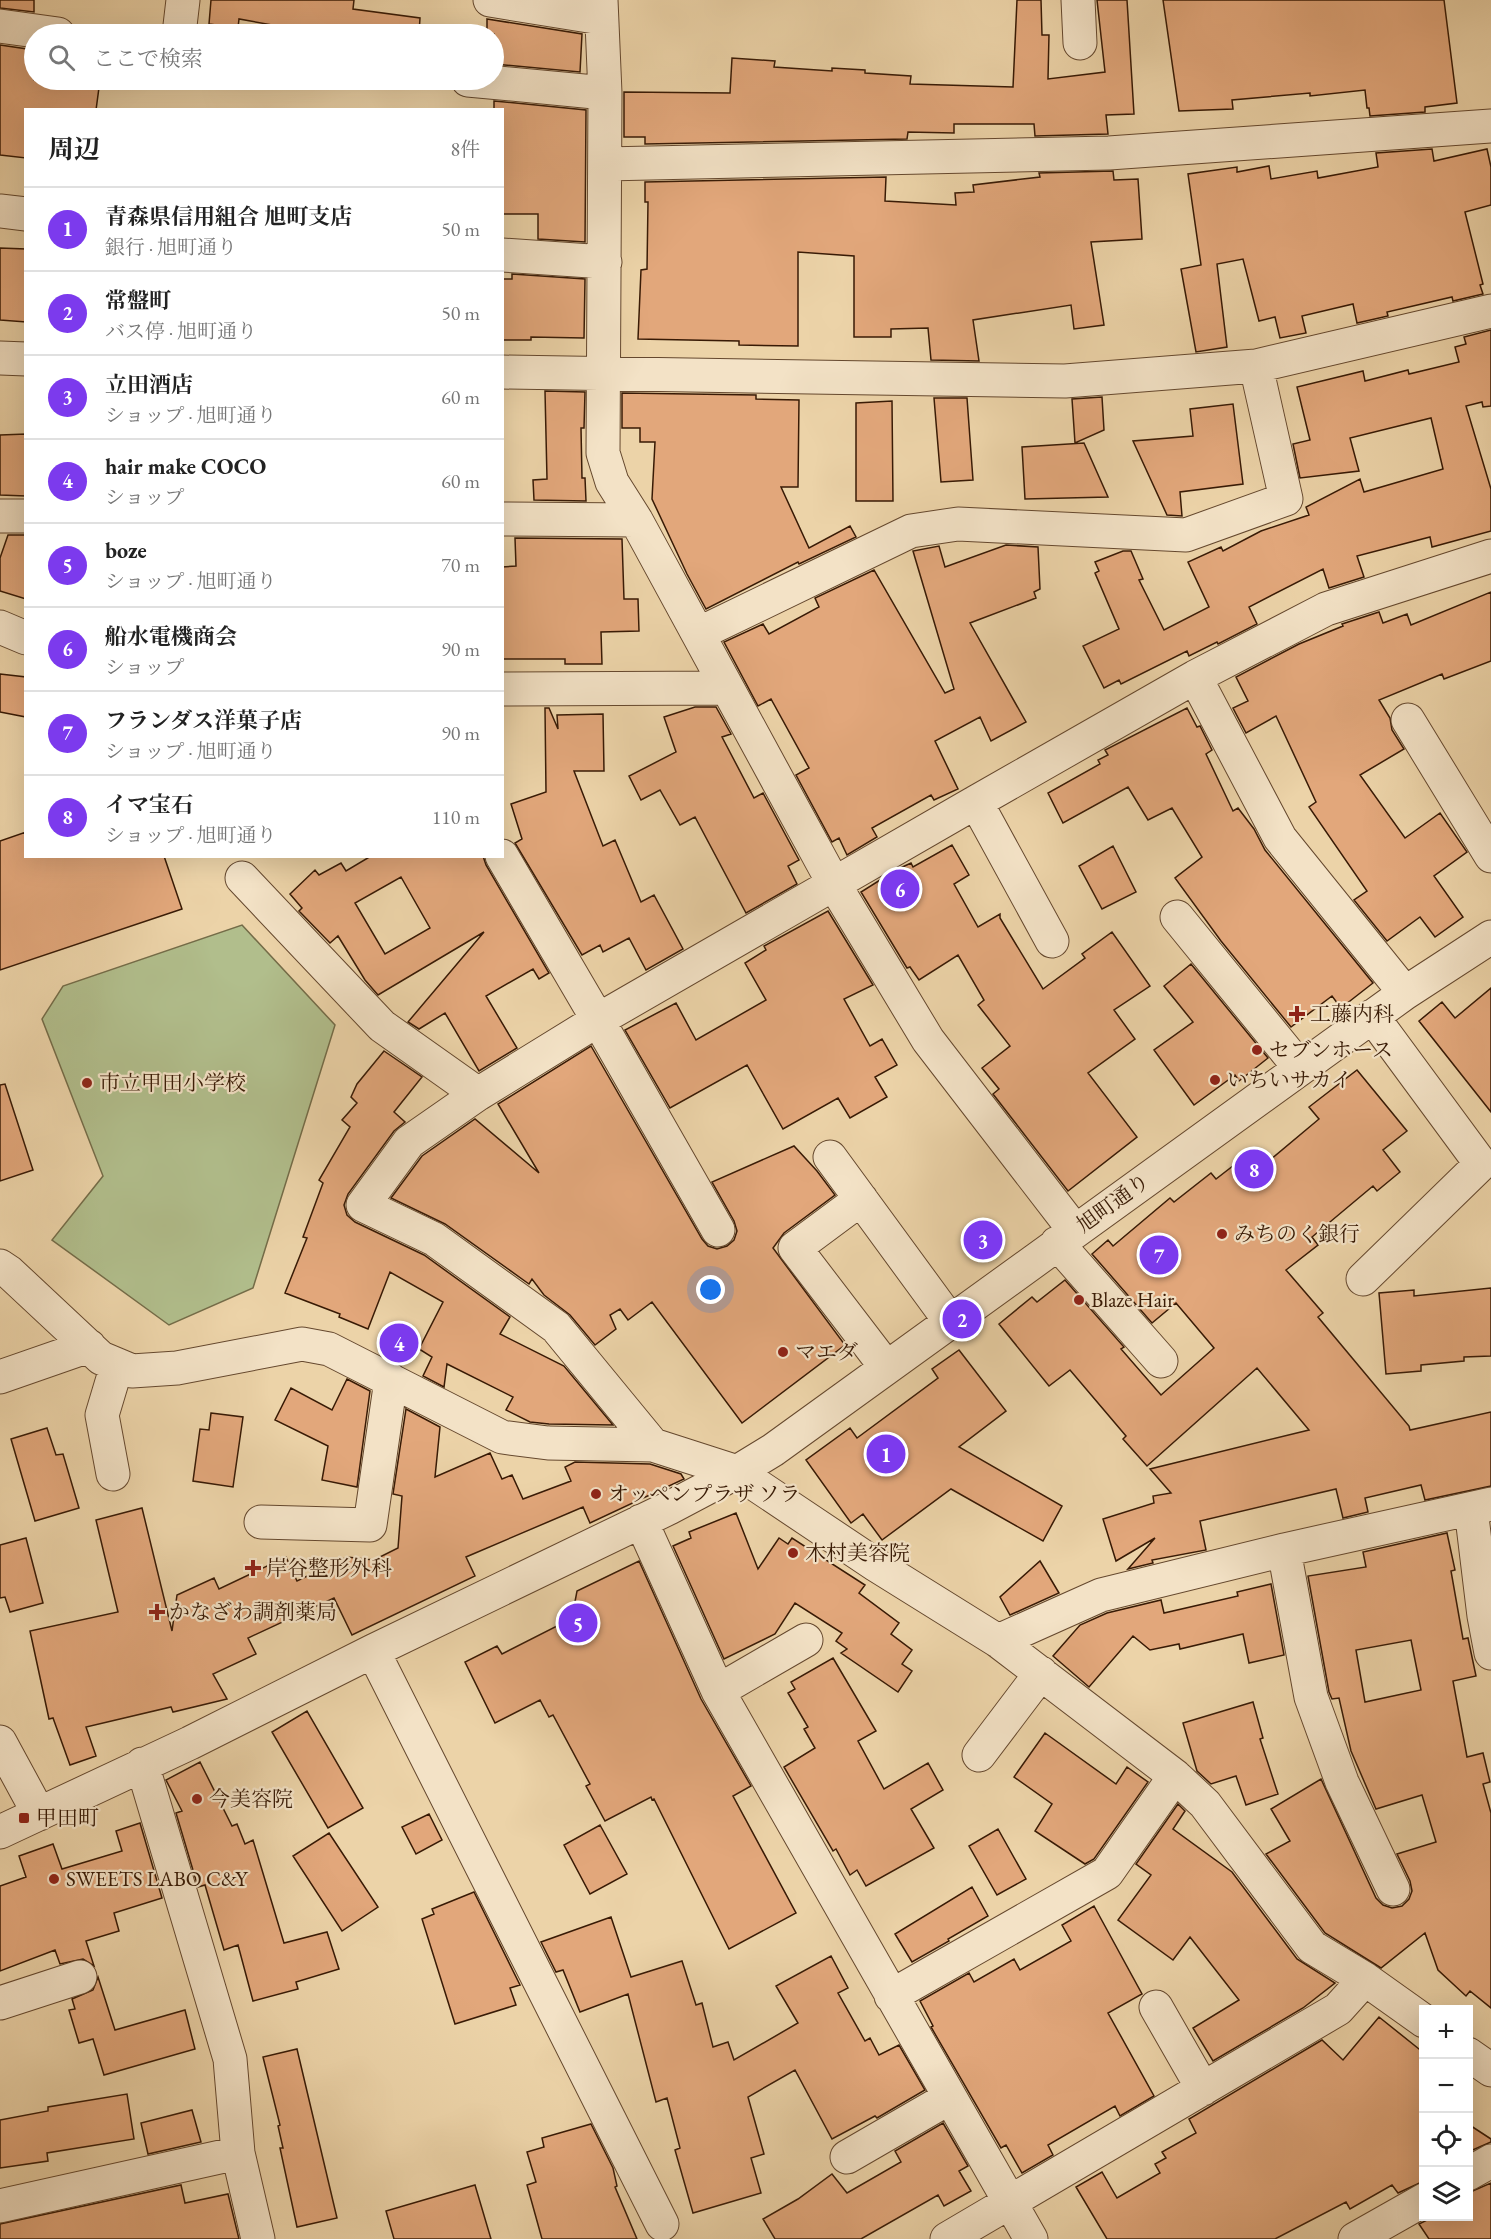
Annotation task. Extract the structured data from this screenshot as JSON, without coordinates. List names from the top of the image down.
{
  "streets": {
    "street": ["旭町通り"]
  },
  "places": {
    "health": ["工藤内科", "岸谷整形外科", "かなざわ調剤薬局"],
    "other": [
      "セブンホース",
      "いちいサカイ",
      "市立甲田小学校",
      "みちのく銀行",
      "Blaze Hair",
      "マエダ",
      "オッペンプラザ ソラ",
      "木村美容院",
      "今美容院",
      "SWEETS LABO C&Y"
    ],
    "transit": ["甲田町"]
  },
  "page": {
    "search": "ここで検索",
    "heading": ["周辺", "8件"],
    "list": [
      {
        "mark": "1",
        "name": "青森県信用組合 旭町支店",
        "note": "銀行 · 旭町通り",
        "value": "50 m"
      },
      {
        "mark": "2",
        "name": "常盤町",
        "note": "バス停 · 旭町通り",
        "value": "50 m"
      },
      {
        "mark": "3",
        "name": "立田酒店",
        "note": "ショップ · 旭町通り",
        "value": "60 m"
      },
      {
        "mark": "4",
        "name": "hair make COCO",
        "note": "ショップ",
        "value": "60 m"
      },
      {
        "mark": "5",
        "name": "boze",
        "note": "ショップ · 旭町通り",
        "value": "70 m"
      },
      {
        "mark": "6",
        "name": "船水電機商会",
        "note": "ショップ",
        "value": "90 m"
      },
      {
        "mark": "7",
        "name": "フランダス洋菓子店",
        "note": "ショップ · 旭町通り",
        "value": "90 m"
      },
      {
        "mark": "8",
        "name": "イマ宝石",
        "note": "ショップ · 旭町通り",
        "value": "110 m"
      }
    ],
    "pins": [
      "6",
      "8",
      "3",
      "7",
      "2",
      "4",
      "1",
      "5"
    ],
    "map_buttons": ["+", "−"]
  }
}
